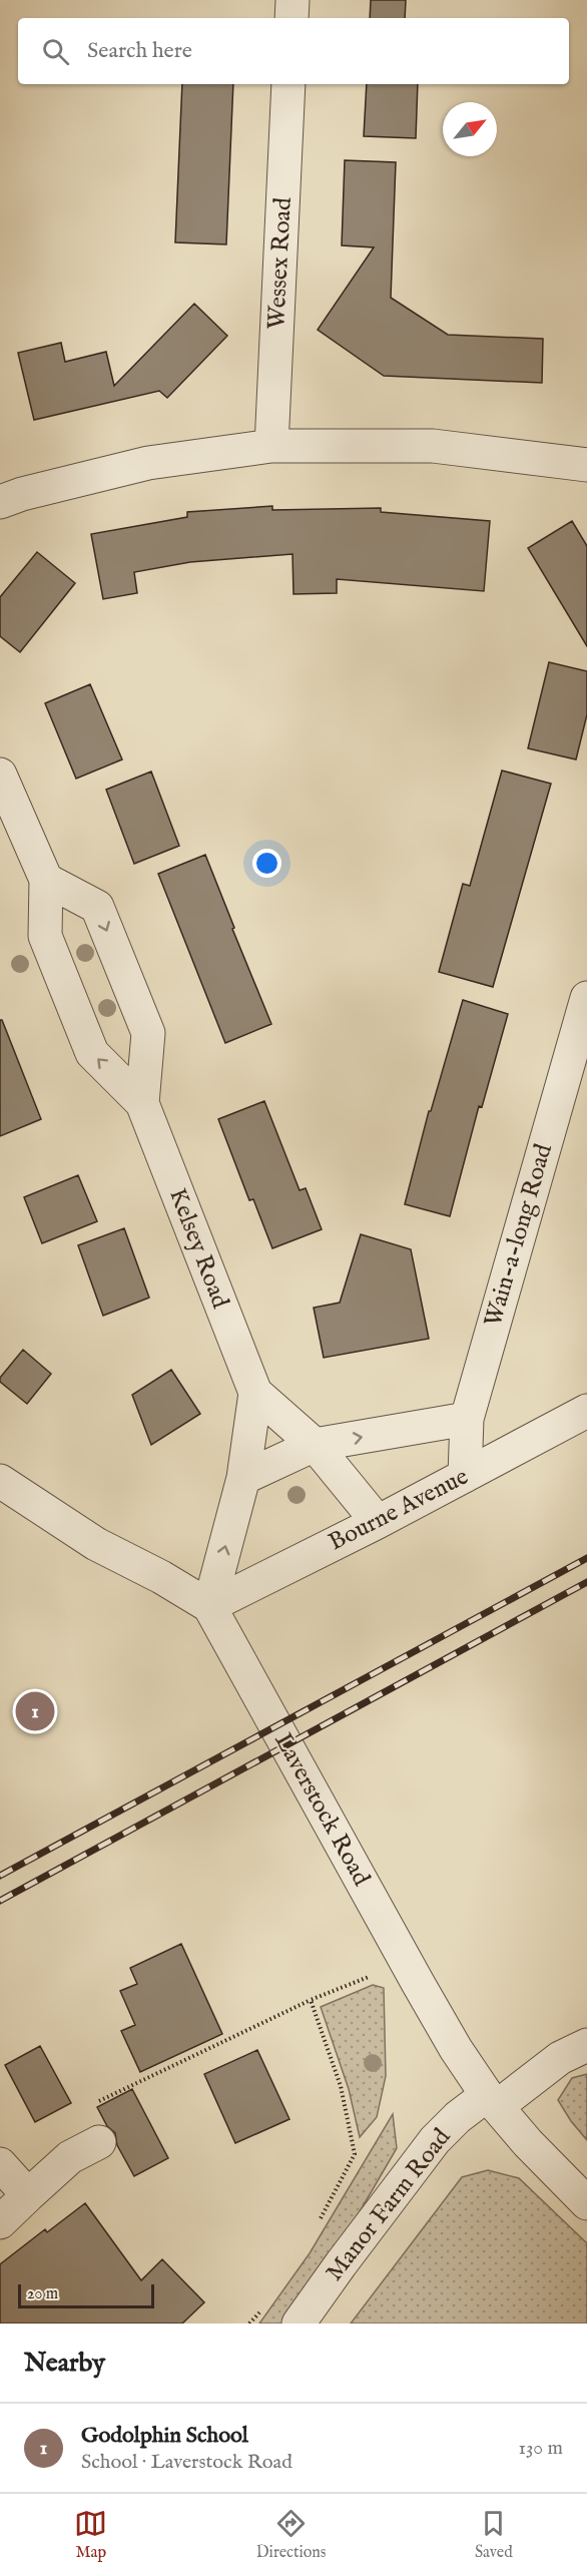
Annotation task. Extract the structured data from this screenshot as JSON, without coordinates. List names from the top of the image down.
{
  "streets": {
    "street": [
      "Wessex Road",
      "Wain-a-long Road",
      "Kelsey Road",
      "Bourne Avenue",
      "Laverstock Road",
      "Manor Farm Road"
    ]
  },
  "crossings": [
    ["Wain-a-long Road", "Bourne Avenue"],
    ["Kelsey Road", "Bourne Avenue"],
    ["Kelsey Road", "Laverstock Road"],
    ["Bourne Avenue", "Laverstock Road"],
    ["Laverstock Road", "Manor Farm Road"]
  ],
  "scale_bar": "20 m",
  "north": "top right",
  "page": {
    "search": "Search here",
    "pins": "1",
    "scale": "20 m",
    "heading": "Nearby",
    "list": [
      {
        "mark": "1",
        "name": "Godolphin School",
        "note": "School · Laverstock Road",
        "value": "130 m"
      }
    ],
    "nav": ["Map", "Directions", "Saved"]
  }
}
